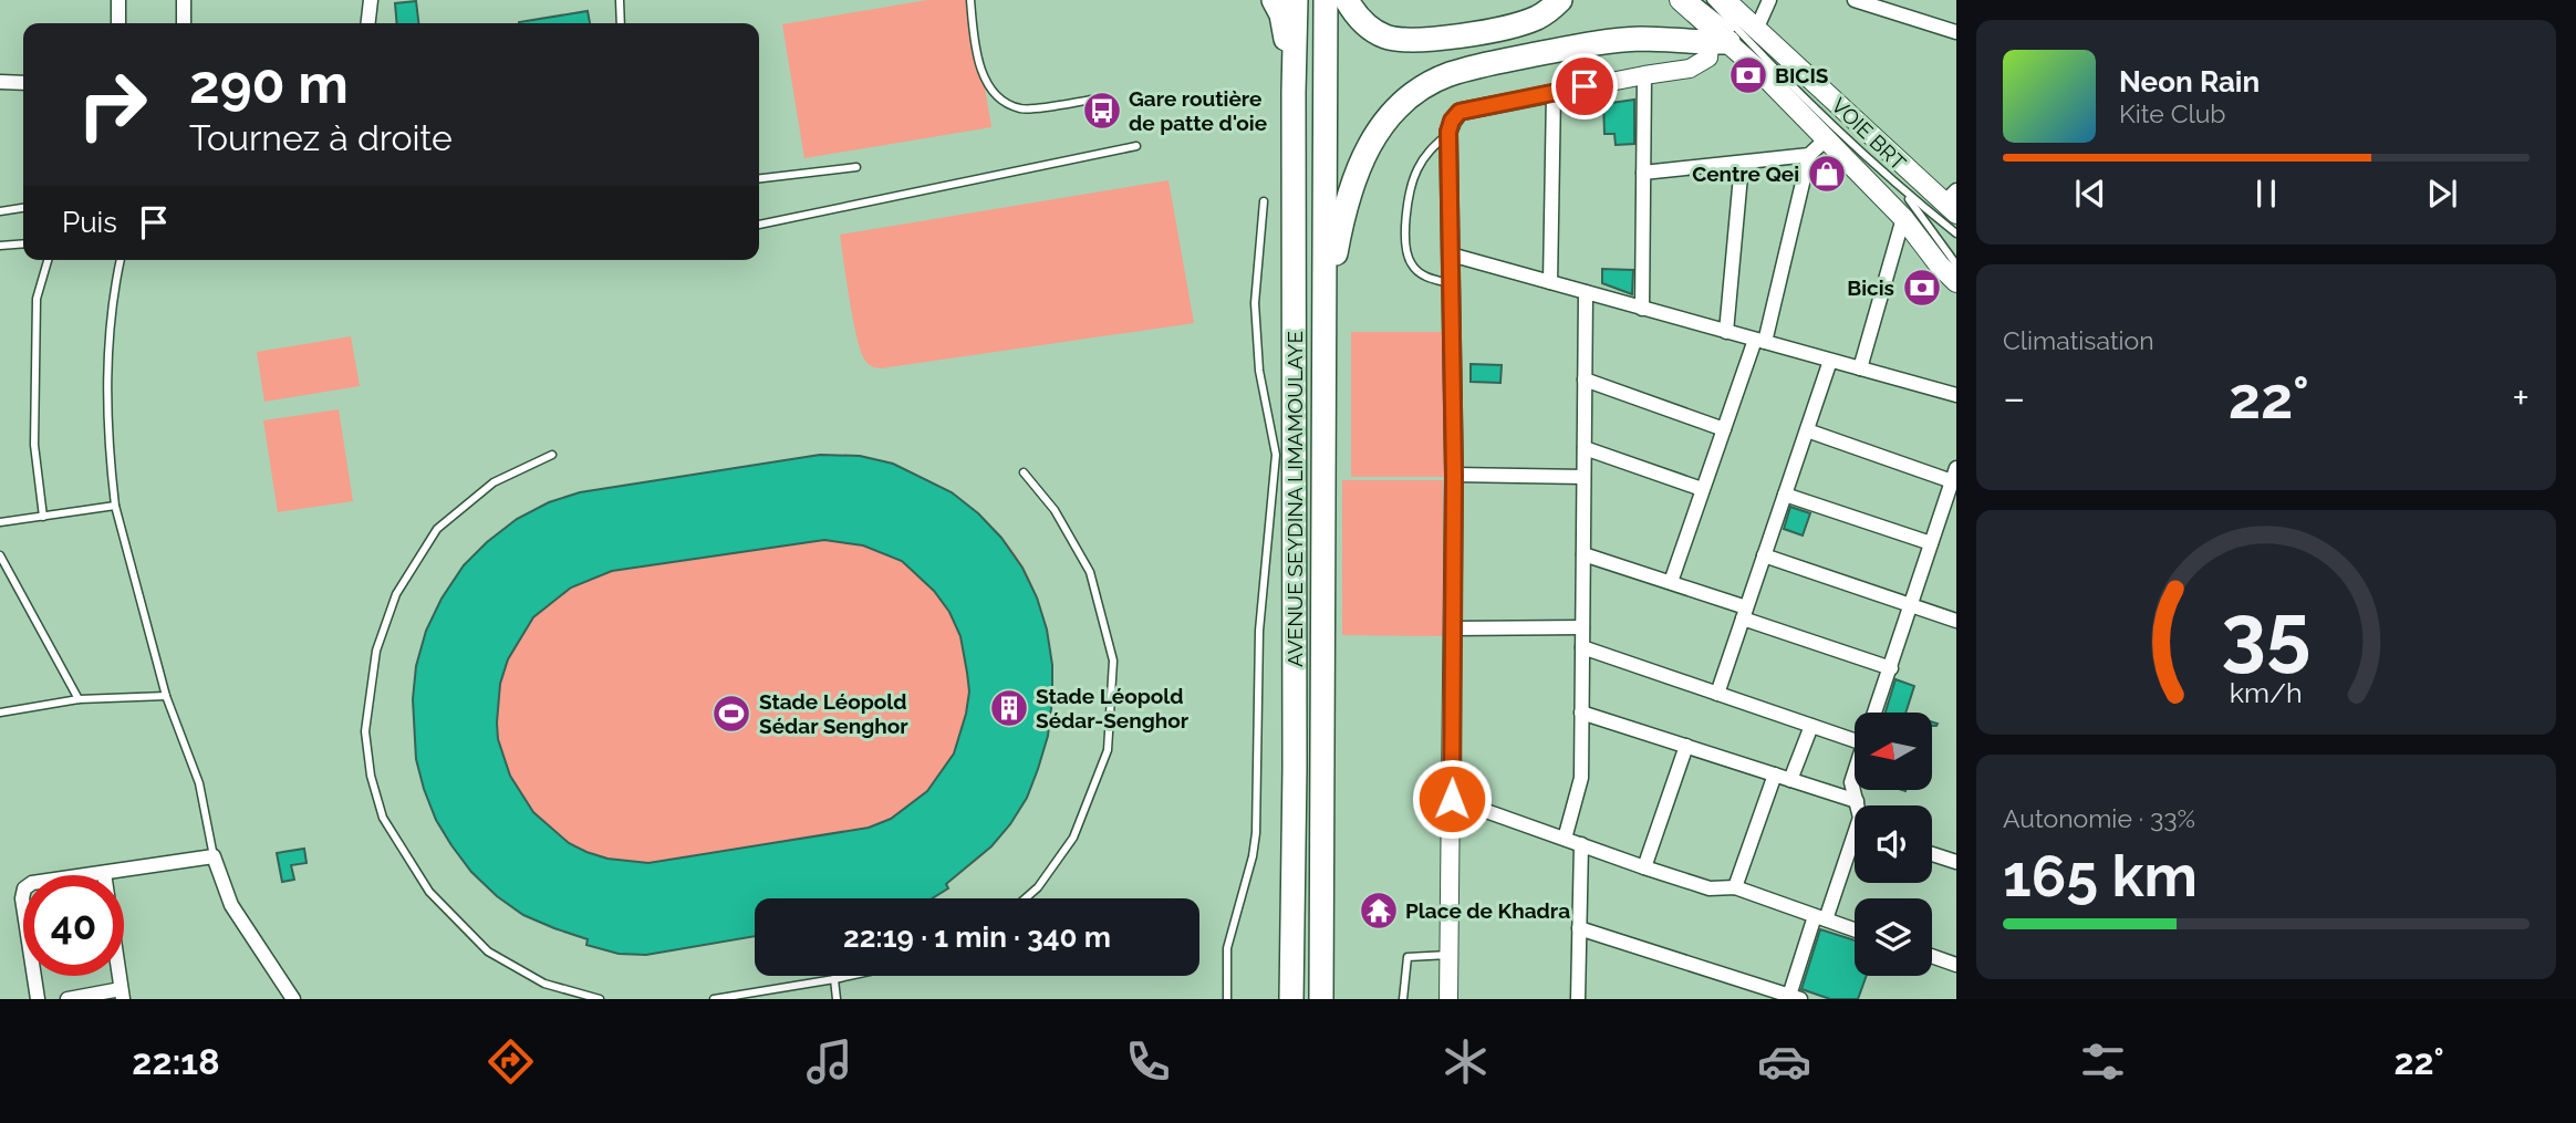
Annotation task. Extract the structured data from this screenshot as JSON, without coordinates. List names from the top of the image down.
{
  "streets": {
    "highway": ["AVENUE SEYDINA LIMAMOULAYE"],
    "lane": ["VOIE BRT"]
  },
  "places": {
    "bank": ["BICIS", "Bicis"],
    "bus stop": ["Gare routière de patte d'oie"],
    "shop": ["Centre Qei"],
    "building": ["Stade Léopold Sédar-Senghor"],
    "sports": ["Stade Léopold Sédar Senghor"],
    "temple": ["Place de Khadra"]
  },
  "north": "left",
  "page": {
    "turn": ["290 m", "Tournez à droite"],
    "song": ["Neon Rain", "Kite Club"],
    "then": "Puis",
    "tile": [
      "Climatisation",
      ["Autonomie · 33%", "165 km"]
    ],
    "heat": ["−", "22°", "+"],
    "limit": "40",
    "trip": "22:19 · 1 min · 340 m",
    "tabs": ["22:18", "22°"],
    "gauge": ["35", "km/h"]
  }
}
